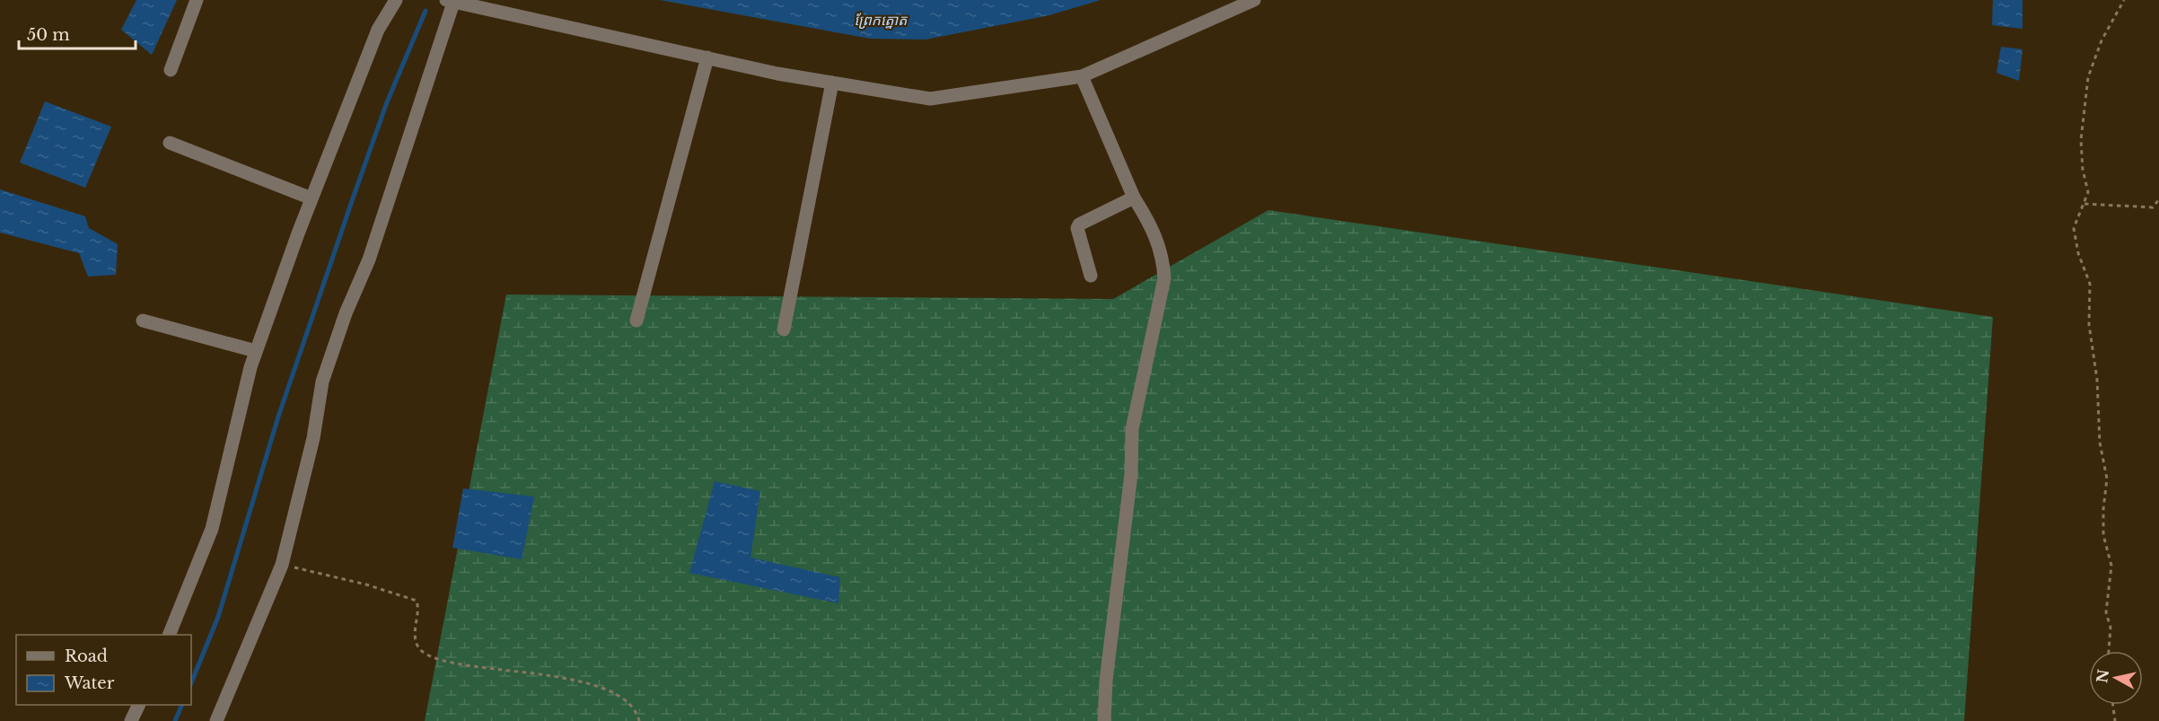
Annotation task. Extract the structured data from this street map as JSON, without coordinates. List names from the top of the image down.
{
  "water": ["ព្រែកត្នោត"],
  "legend": ["Road", "Water"],
  "scale_bar": "50 m",
  "north": "left"
}
